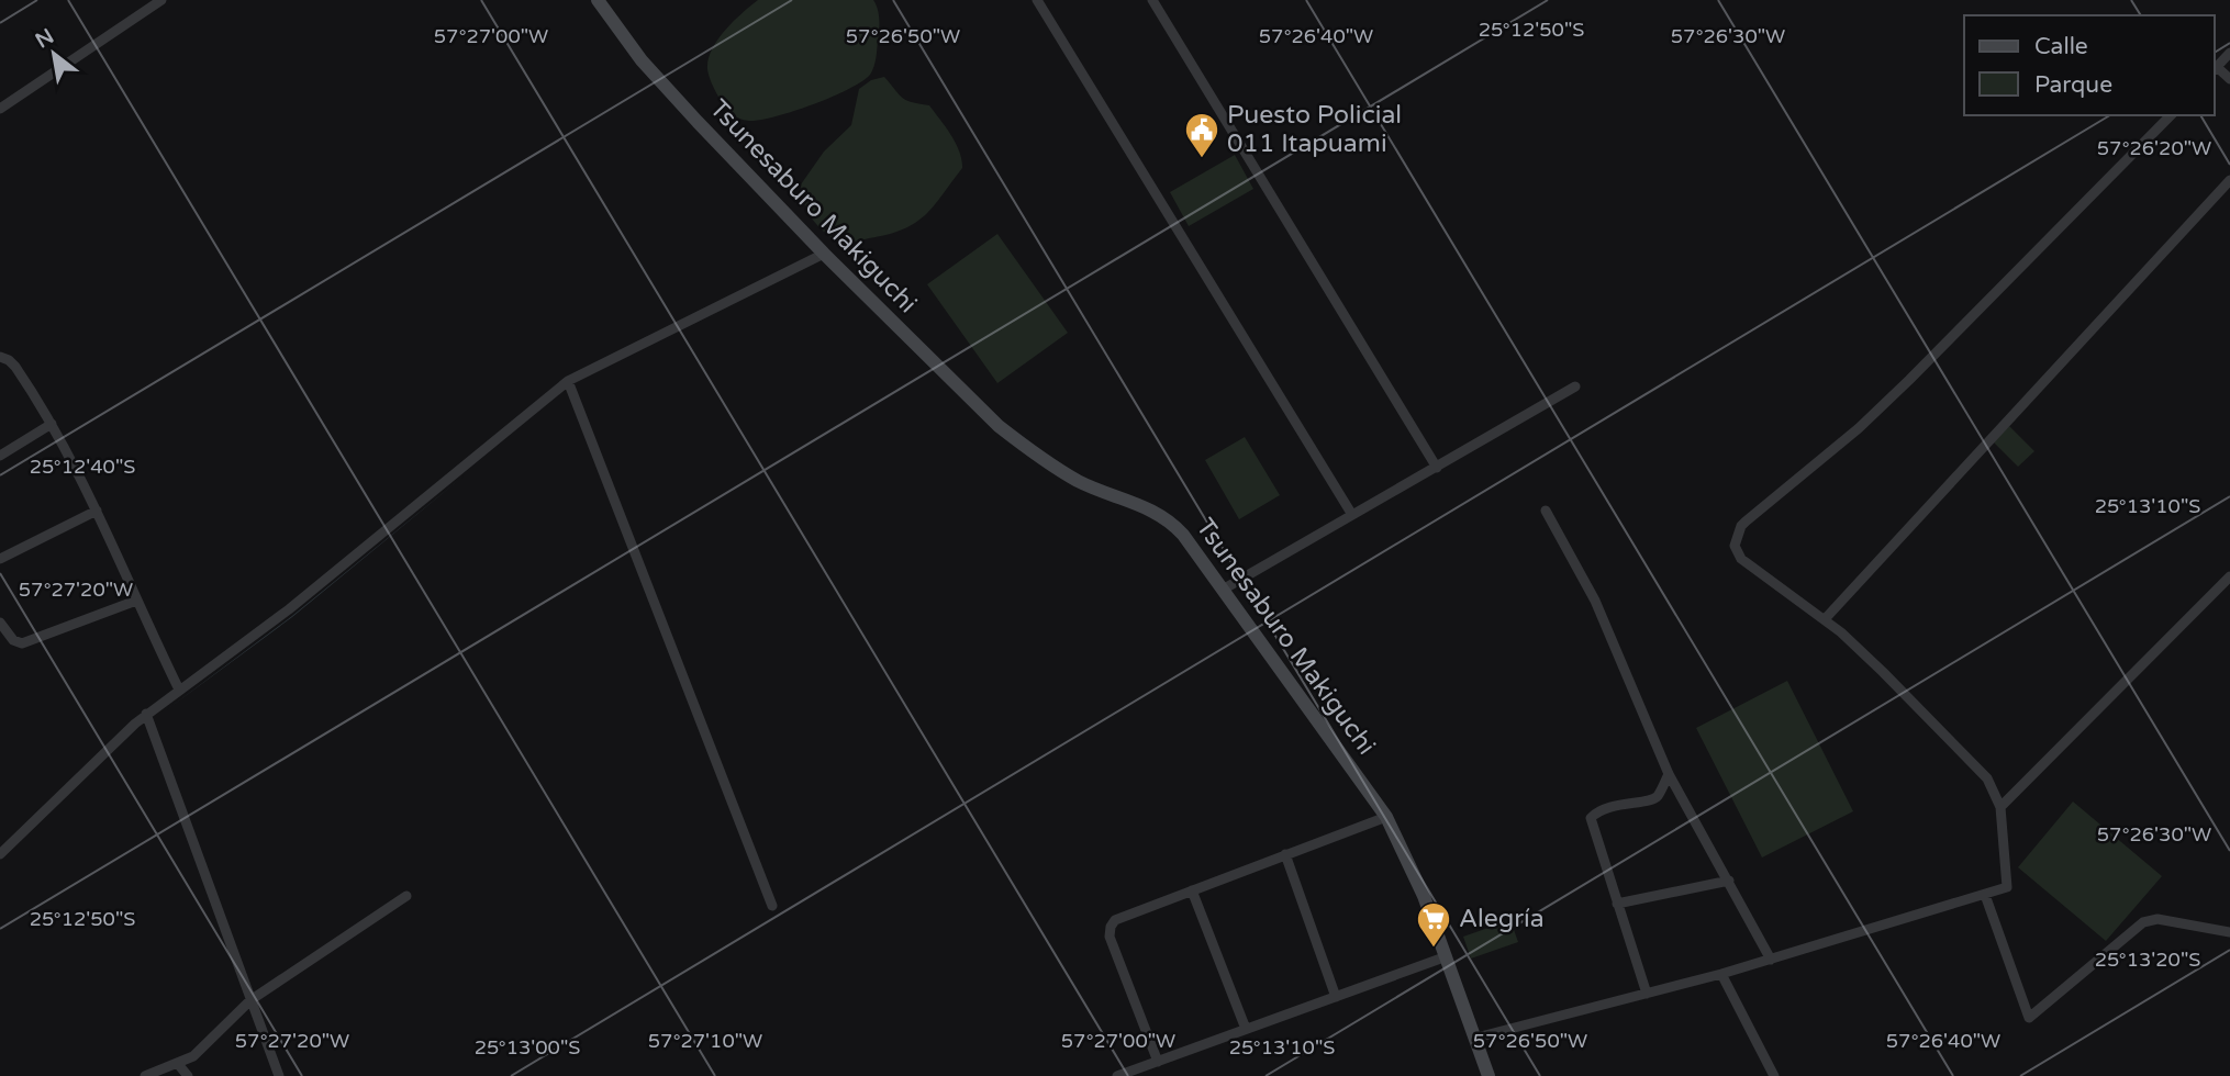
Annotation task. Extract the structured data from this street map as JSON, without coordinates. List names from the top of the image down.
{
  "streets": {
    "street": ["Tsunesaburo Makiguchi"]
  },
  "places": {
    "public building": ["Puesto Policial 011 Itapuami"],
    "supermarket": ["Alegría"]
  },
  "legend": ["Calle", "Parque"],
  "north": "top left",
  "coordinates": [
    "25°12'50\"S",
    "57°26'30\"W",
    "57°27'00\"W",
    "57°26'50\"W",
    "57°26'40\"W",
    "57°26'20\"W",
    "25°12'40\"S",
    "25°13'10\"S",
    "57°27'20\"W",
    "25°13'20\"S",
    "57°27'10\"W",
    "25°13'00\"S"
  ]
}
